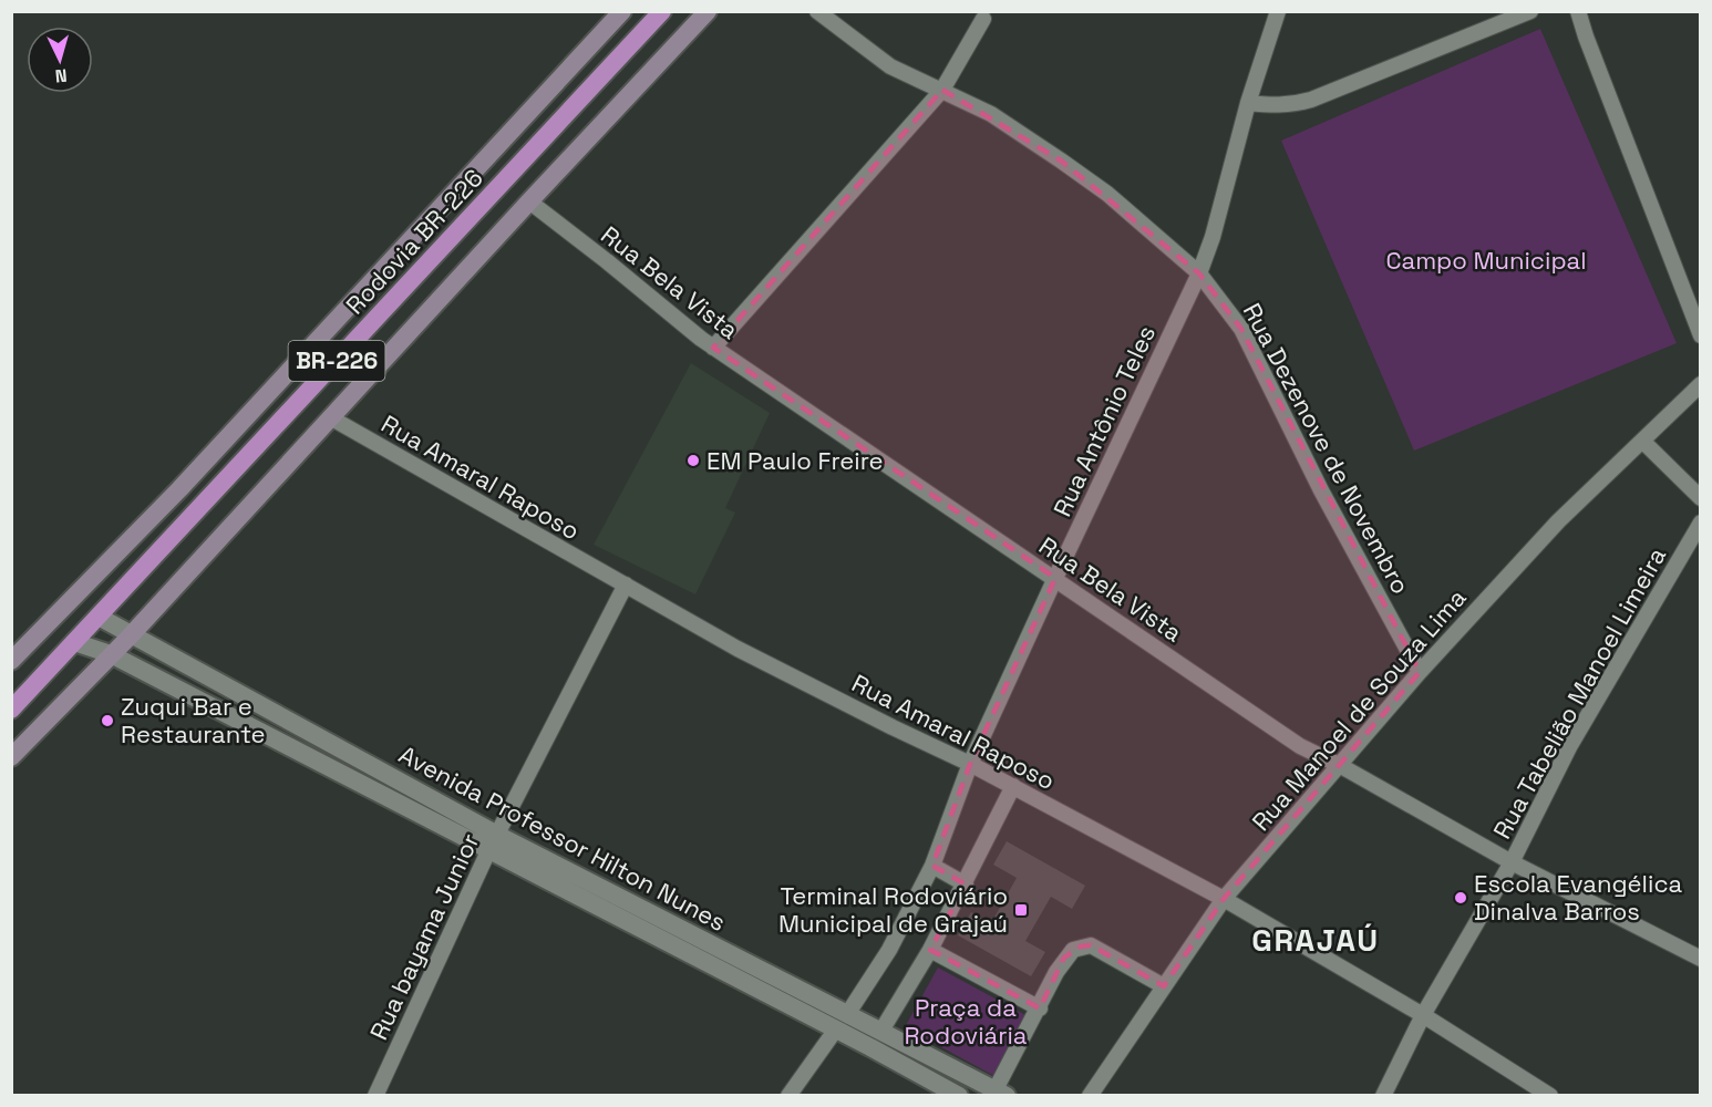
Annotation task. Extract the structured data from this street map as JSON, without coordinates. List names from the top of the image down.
{
  "streets": {
    "highway": ["Rodovia BR-226", "BR-226"],
    "street": [
      "Rua Bela Vista",
      "Rua Antônio Teles",
      "Rua Dezenove de Novembro",
      "Rua Amaral Raposo",
      "Rua Tabelião Manoel Limeira",
      "Rua Manoel de Souza Lima",
      "Avenida Professor Hilton Nunes",
      "Rua bayama Junior"
    ]
  },
  "crossings": [
    ["Rodovia BR-226", "Avenida Professor Hilton Nunes"],
    ["Rua Bela Vista", "Rua Antônio Teles"],
    ["Rua Bela Vista", "Rua Tabelião Manoel Limeira"],
    ["Rua Bela Vista", "Rua Manoel de Souza Lima"],
    ["Rua Antônio Teles", "Rua Dezenove de Novembro"],
    ["Rua Antônio Teles", "Rua Amaral Raposo"],
    ["Rua Antônio Teles", "Avenida Professor Hilton Nunes"],
    ["Rua Dezenove de Novembro", "Rua Manoel de Souza Lima"],
    ["Rua Amaral Raposo", "Rua Tabelião Manoel Limeira"],
    ["Rua Amaral Raposo", "Rua Manoel de Souza Lima"],
    ["Rua Amaral Raposo", "Rua bayama Junior"],
    ["Avenida Professor Hilton Nunes", "Rua bayama Junior"]
  ],
  "districts": ["GRAJAÚ"],
  "parks": ["Campo Municipal", "Praça da Rodoviária"],
  "places": {
    "other": ["EM Paulo Freire", "Zuqui Bar e Restaurante", "Escola Evangélica Dinalva Barros"],
    "transit": ["Terminal Rodoviário Municipal de Grajaú"]
  },
  "north": "bottom"
}
